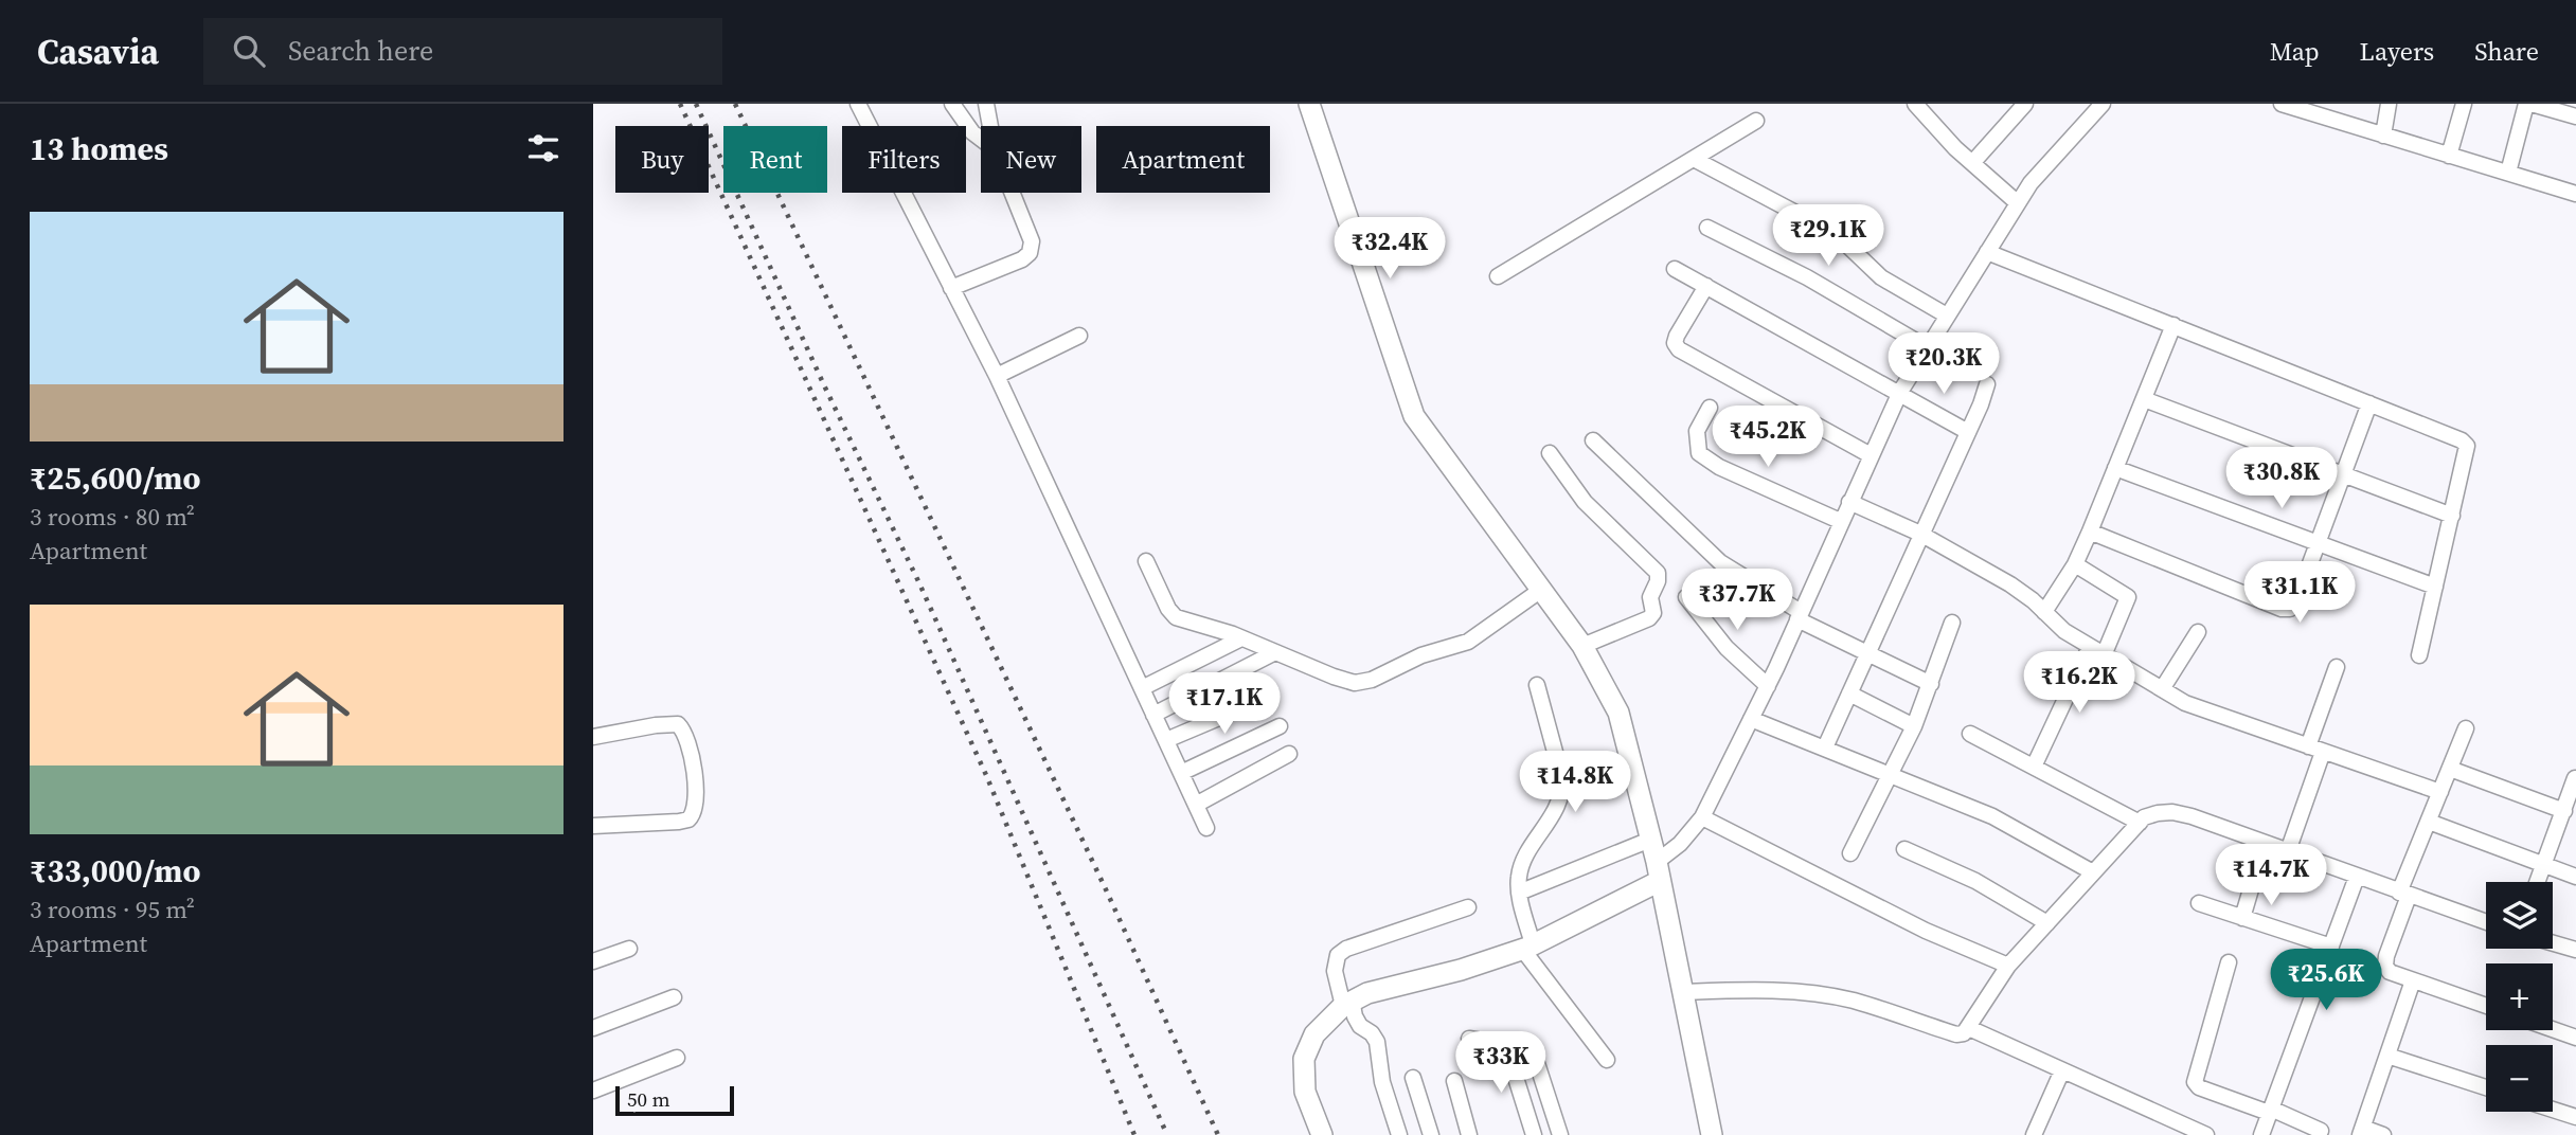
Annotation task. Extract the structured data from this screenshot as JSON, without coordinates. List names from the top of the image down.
{
  "scale_bar": "50 m",
  "page": {
    "header": "Casavia",
    "search": "Search here",
    "nav": ["Map", "Layers", "Share"],
    "heading": "13 homes",
    "chip": [
      "Buy",
      "Rent",
      "Filters",
      "New",
      "Apartment"
    ],
    "list": [
      {
        "name": "₹25,600/mo",
        "note": "3 rooms · 80 m² · Apartment"
      },
      {
        "name": "₹33,000/mo",
        "note": "3 rooms · 95 m² · Apartment"
      }
    ],
    "price": [
      "₹29.1K",
      "₹32.4K",
      "₹20.3K",
      "₹45.2K",
      "₹30.8K",
      "₹31.1K",
      "₹37.7K",
      "₹16.2K",
      "₹17.1K",
      "₹14.8K",
      "₹14.7K",
      "₹25.6K",
      "₹33K"
    ],
    "map_buttons": ["+", "−"],
    "scale": "50 m"
  }
}
